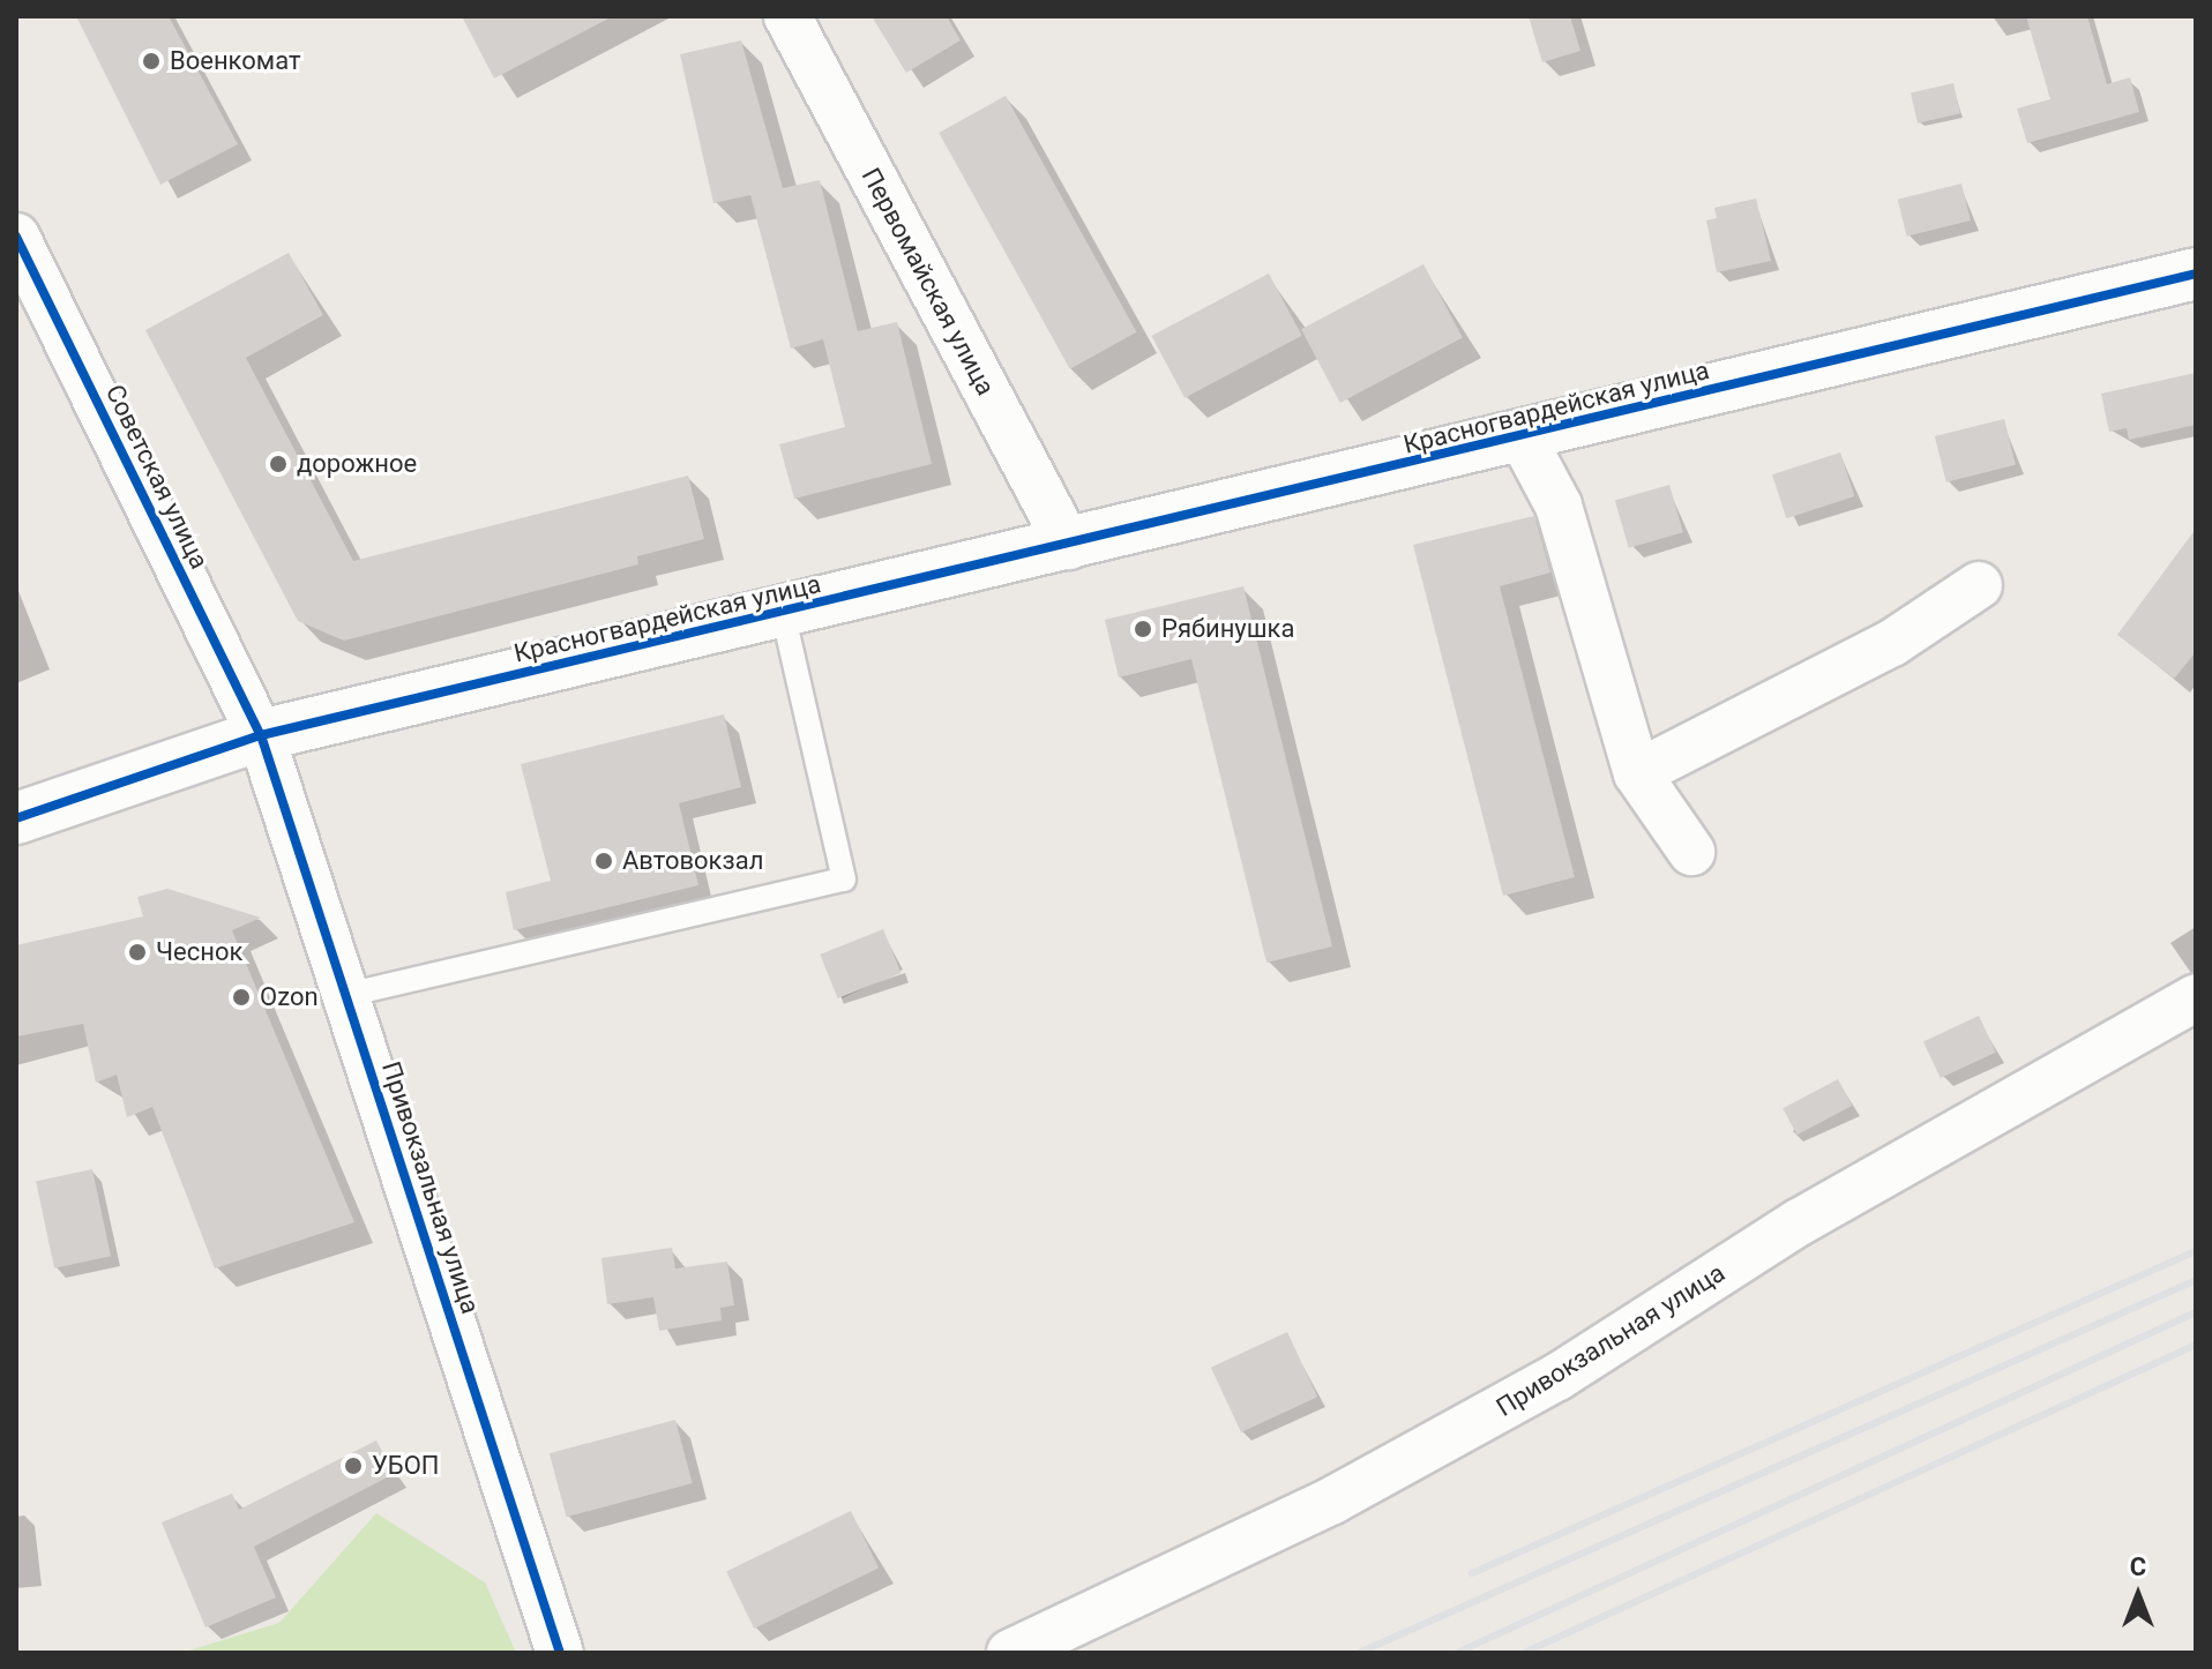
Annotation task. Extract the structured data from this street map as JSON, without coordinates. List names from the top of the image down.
{
  "streets": {
    "street": [
      "Первомайская улица",
      "Красногвардейская улица",
      "Советская улица",
      "Привокзальная улица"
    ]
  },
  "crossings": [
    ["Первомайская улица", "Красногвардейская улица"],
    ["Красногвардейская улица", "Советская улица"],
    ["Красногвардейская улица", "Привокзальная улица"],
    ["Советская улица", "Привокзальная улица"]
  ],
  "places": [
    "Военкомат",
    "дорожное",
    "Рябинушка",
    "Автовокзал",
    "Чеснок",
    "Ozon",
    "УБОП"
  ],
  "north": "top"
}
